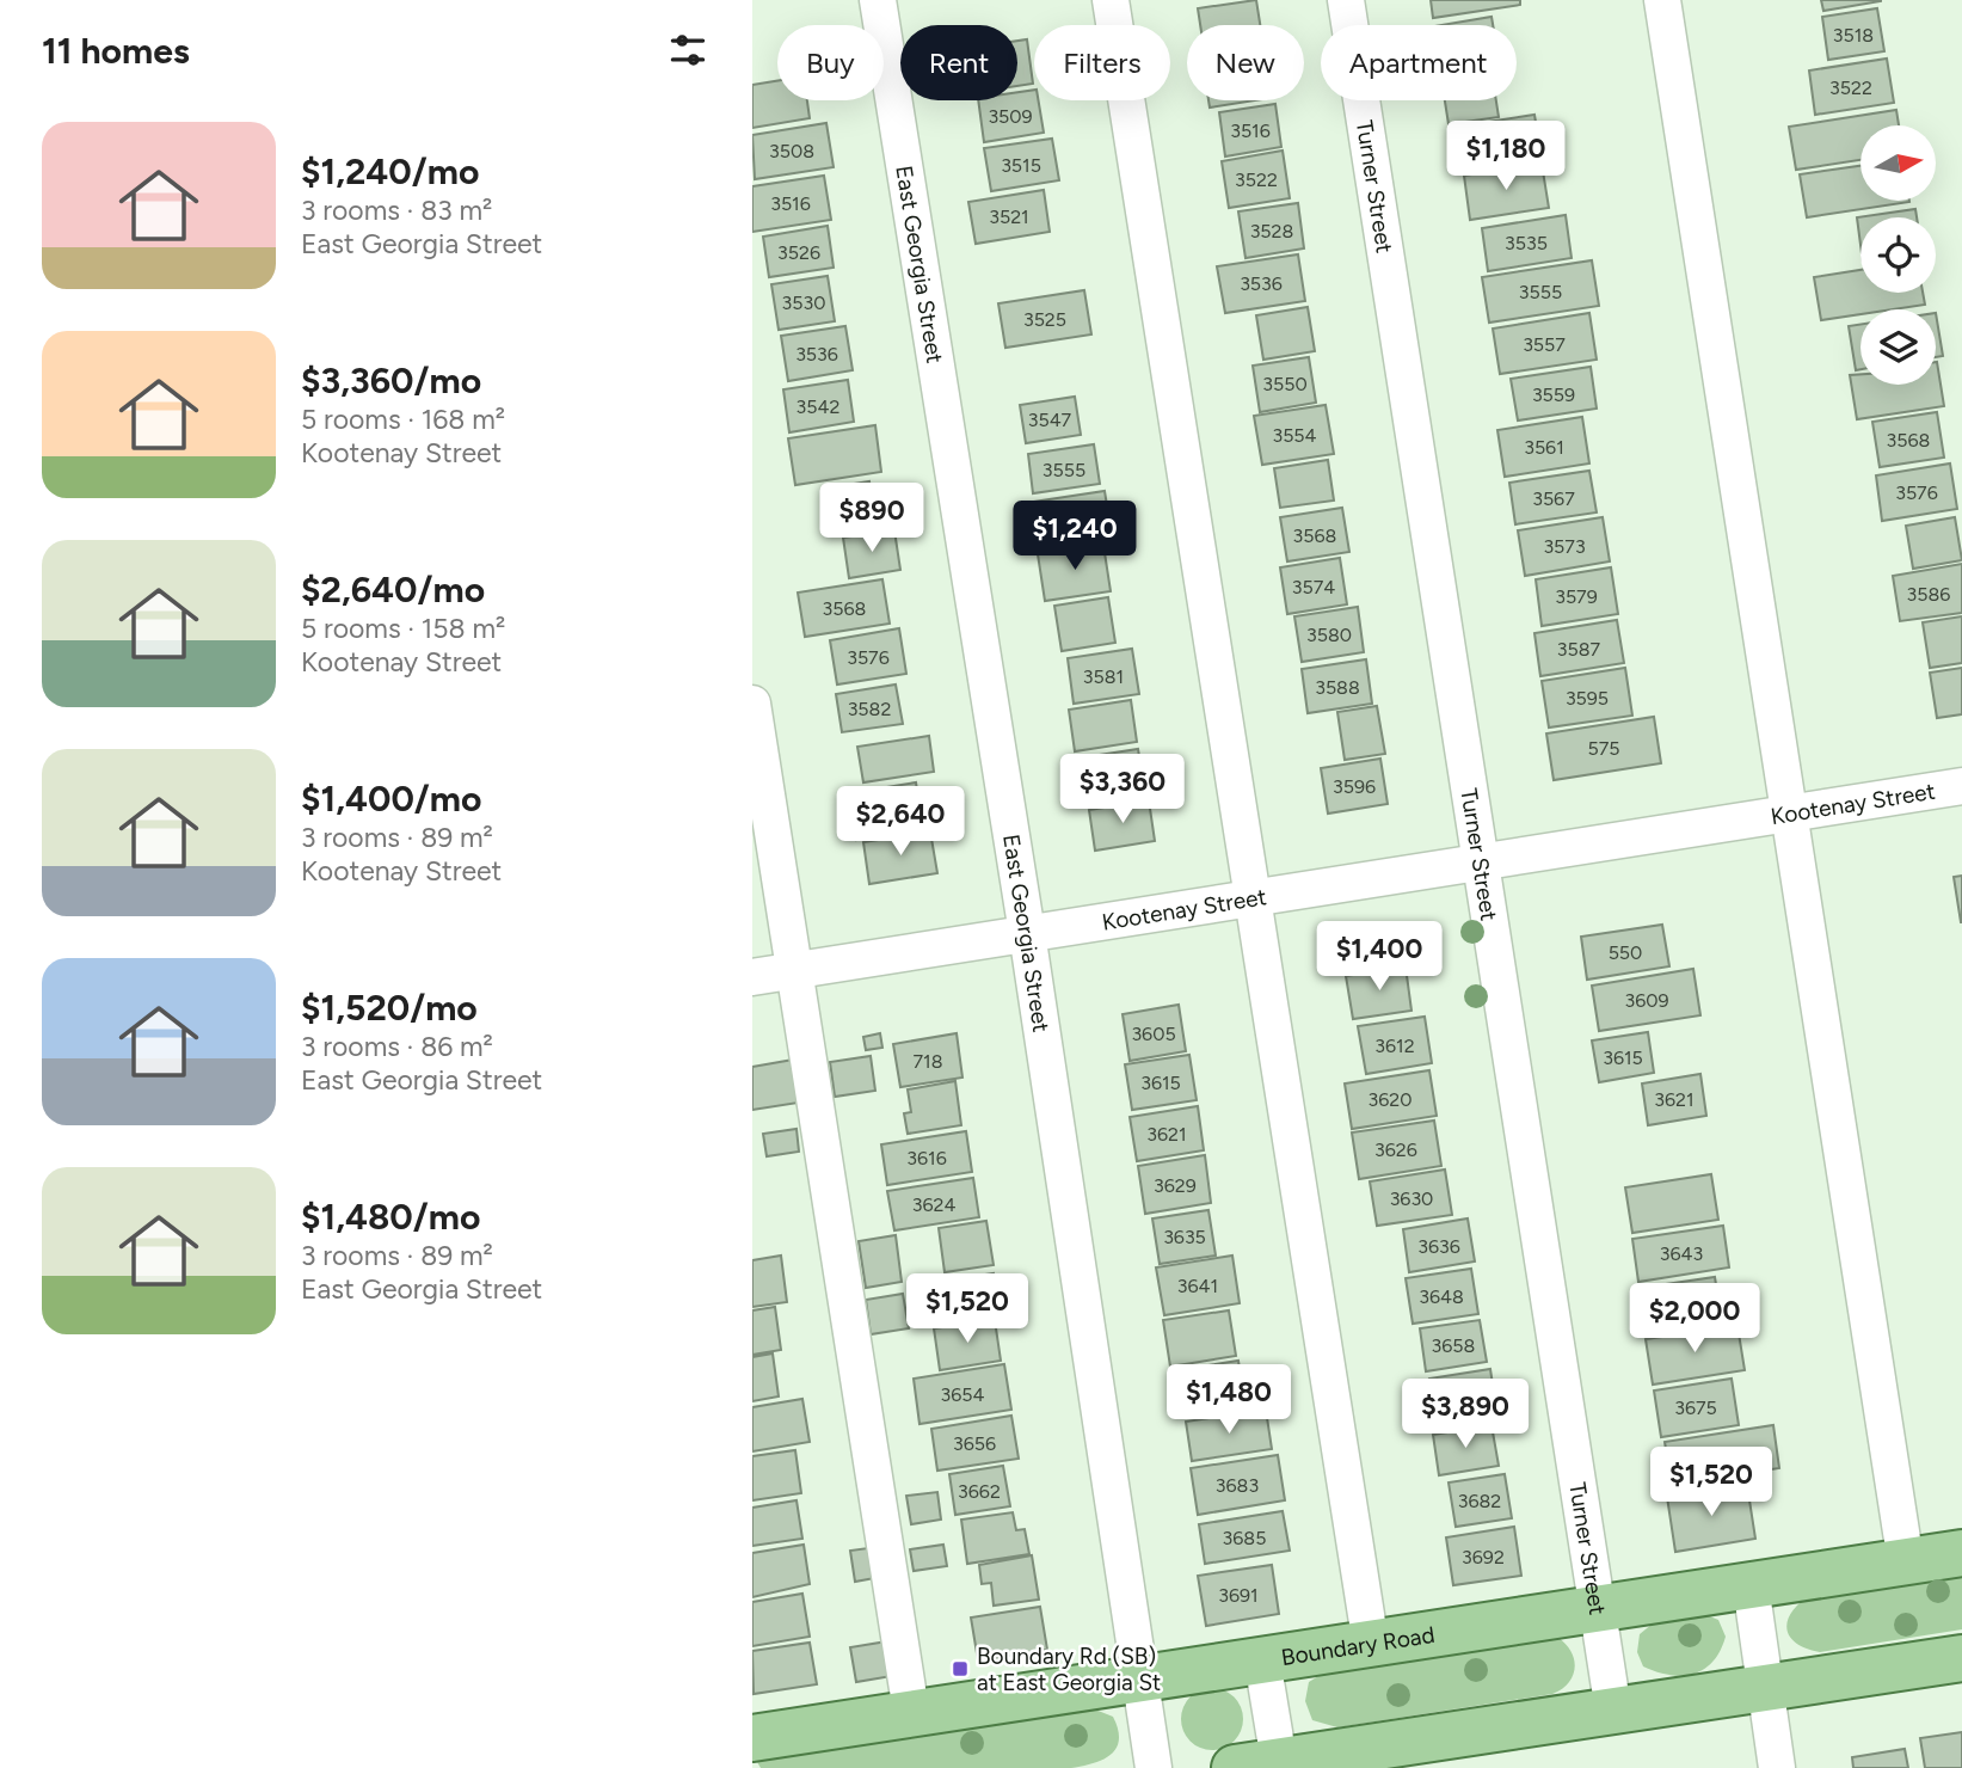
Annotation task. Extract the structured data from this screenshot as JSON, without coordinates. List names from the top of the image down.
{
  "streets": {
    "main road": ["Boundary Road"],
    "street": ["Turner Street", "East Georgia Street", "Kootenay Street"]
  },
  "crossings": [
    ["Turner Street", "Kootenay Street"],
    ["Turner Street", "Boundary Road"],
    ["East Georgia Street", "Kootenay Street"],
    ["East Georgia Street", "Boundary Road"]
  ],
  "places": {
    "transit": ["Boundary Rd (SB) at East Georgia St"]
  },
  "house_numbers": [
    "3518",
    "3522",
    "3509",
    "3516",
    "3508",
    "3515",
    "3522",
    "3516",
    "3521",
    "3528",
    "3535",
    "3526",
    "3536",
    "3555",
    "3530",
    "3525",
    "3557",
    "3536",
    "3550",
    "3559",
    "3542",
    "3547",
    "3554",
    "3568",
    "3561",
    "3555",
    "3576",
    "3567",
    "3568",
    "3573",
    "3574",
    "3586",
    "3579",
    "3568",
    "3580",
    "3587",
    "3576",
    "3581",
    "3588",
    "3595",
    "3582",
    "575",
    "3596",
    "550",
    "3609",
    "3605",
    "3612",
    "3615",
    "718",
    "3615",
    "3620",
    "3621",
    "3621",
    "3626",
    "3616",
    "3629",
    "3630",
    "3624",
    "3635",
    "3636",
    "3643",
    "3641",
    "3648",
    "3658",
    "3654",
    "3675",
    "3656",
    "3683",
    "3662",
    "3682",
    "3685",
    "3692",
    "3691"
  ],
  "north": "right",
  "page": {
    "heading": "11 homes",
    "chip": [
      "Buy",
      "Rent",
      "Filters",
      "New",
      "Apartment"
    ],
    "list": [
      {
        "name": "$1,240/mo",
        "note": "3 rooms · 83 m² · East Georgia Street"
      },
      {
        "name": "$3,360/mo",
        "note": "5 rooms · 168 m² · Kootenay Street"
      },
      {
        "name": "$2,640/mo",
        "note": "5 rooms · 158 m² · Kootenay Street"
      },
      {
        "name": "$1,400/mo",
        "note": "3 rooms · 89 m² · Kootenay Street"
      },
      {
        "name": "$1,520/mo",
        "note": "3 rooms · 86 m² · East Georgia Street"
      },
      {
        "name": "$1,480/mo",
        "note": "3 rooms · 89 m² · East Georgia Street"
      }
    ],
    "price": [
      "$1,180",
      "$890",
      "$1,240",
      "$3,360",
      "$2,640",
      "$1,400",
      "$1,520",
      "$2,000",
      "$1,480",
      "$3,890",
      "$1,520"
    ]
  }
}
